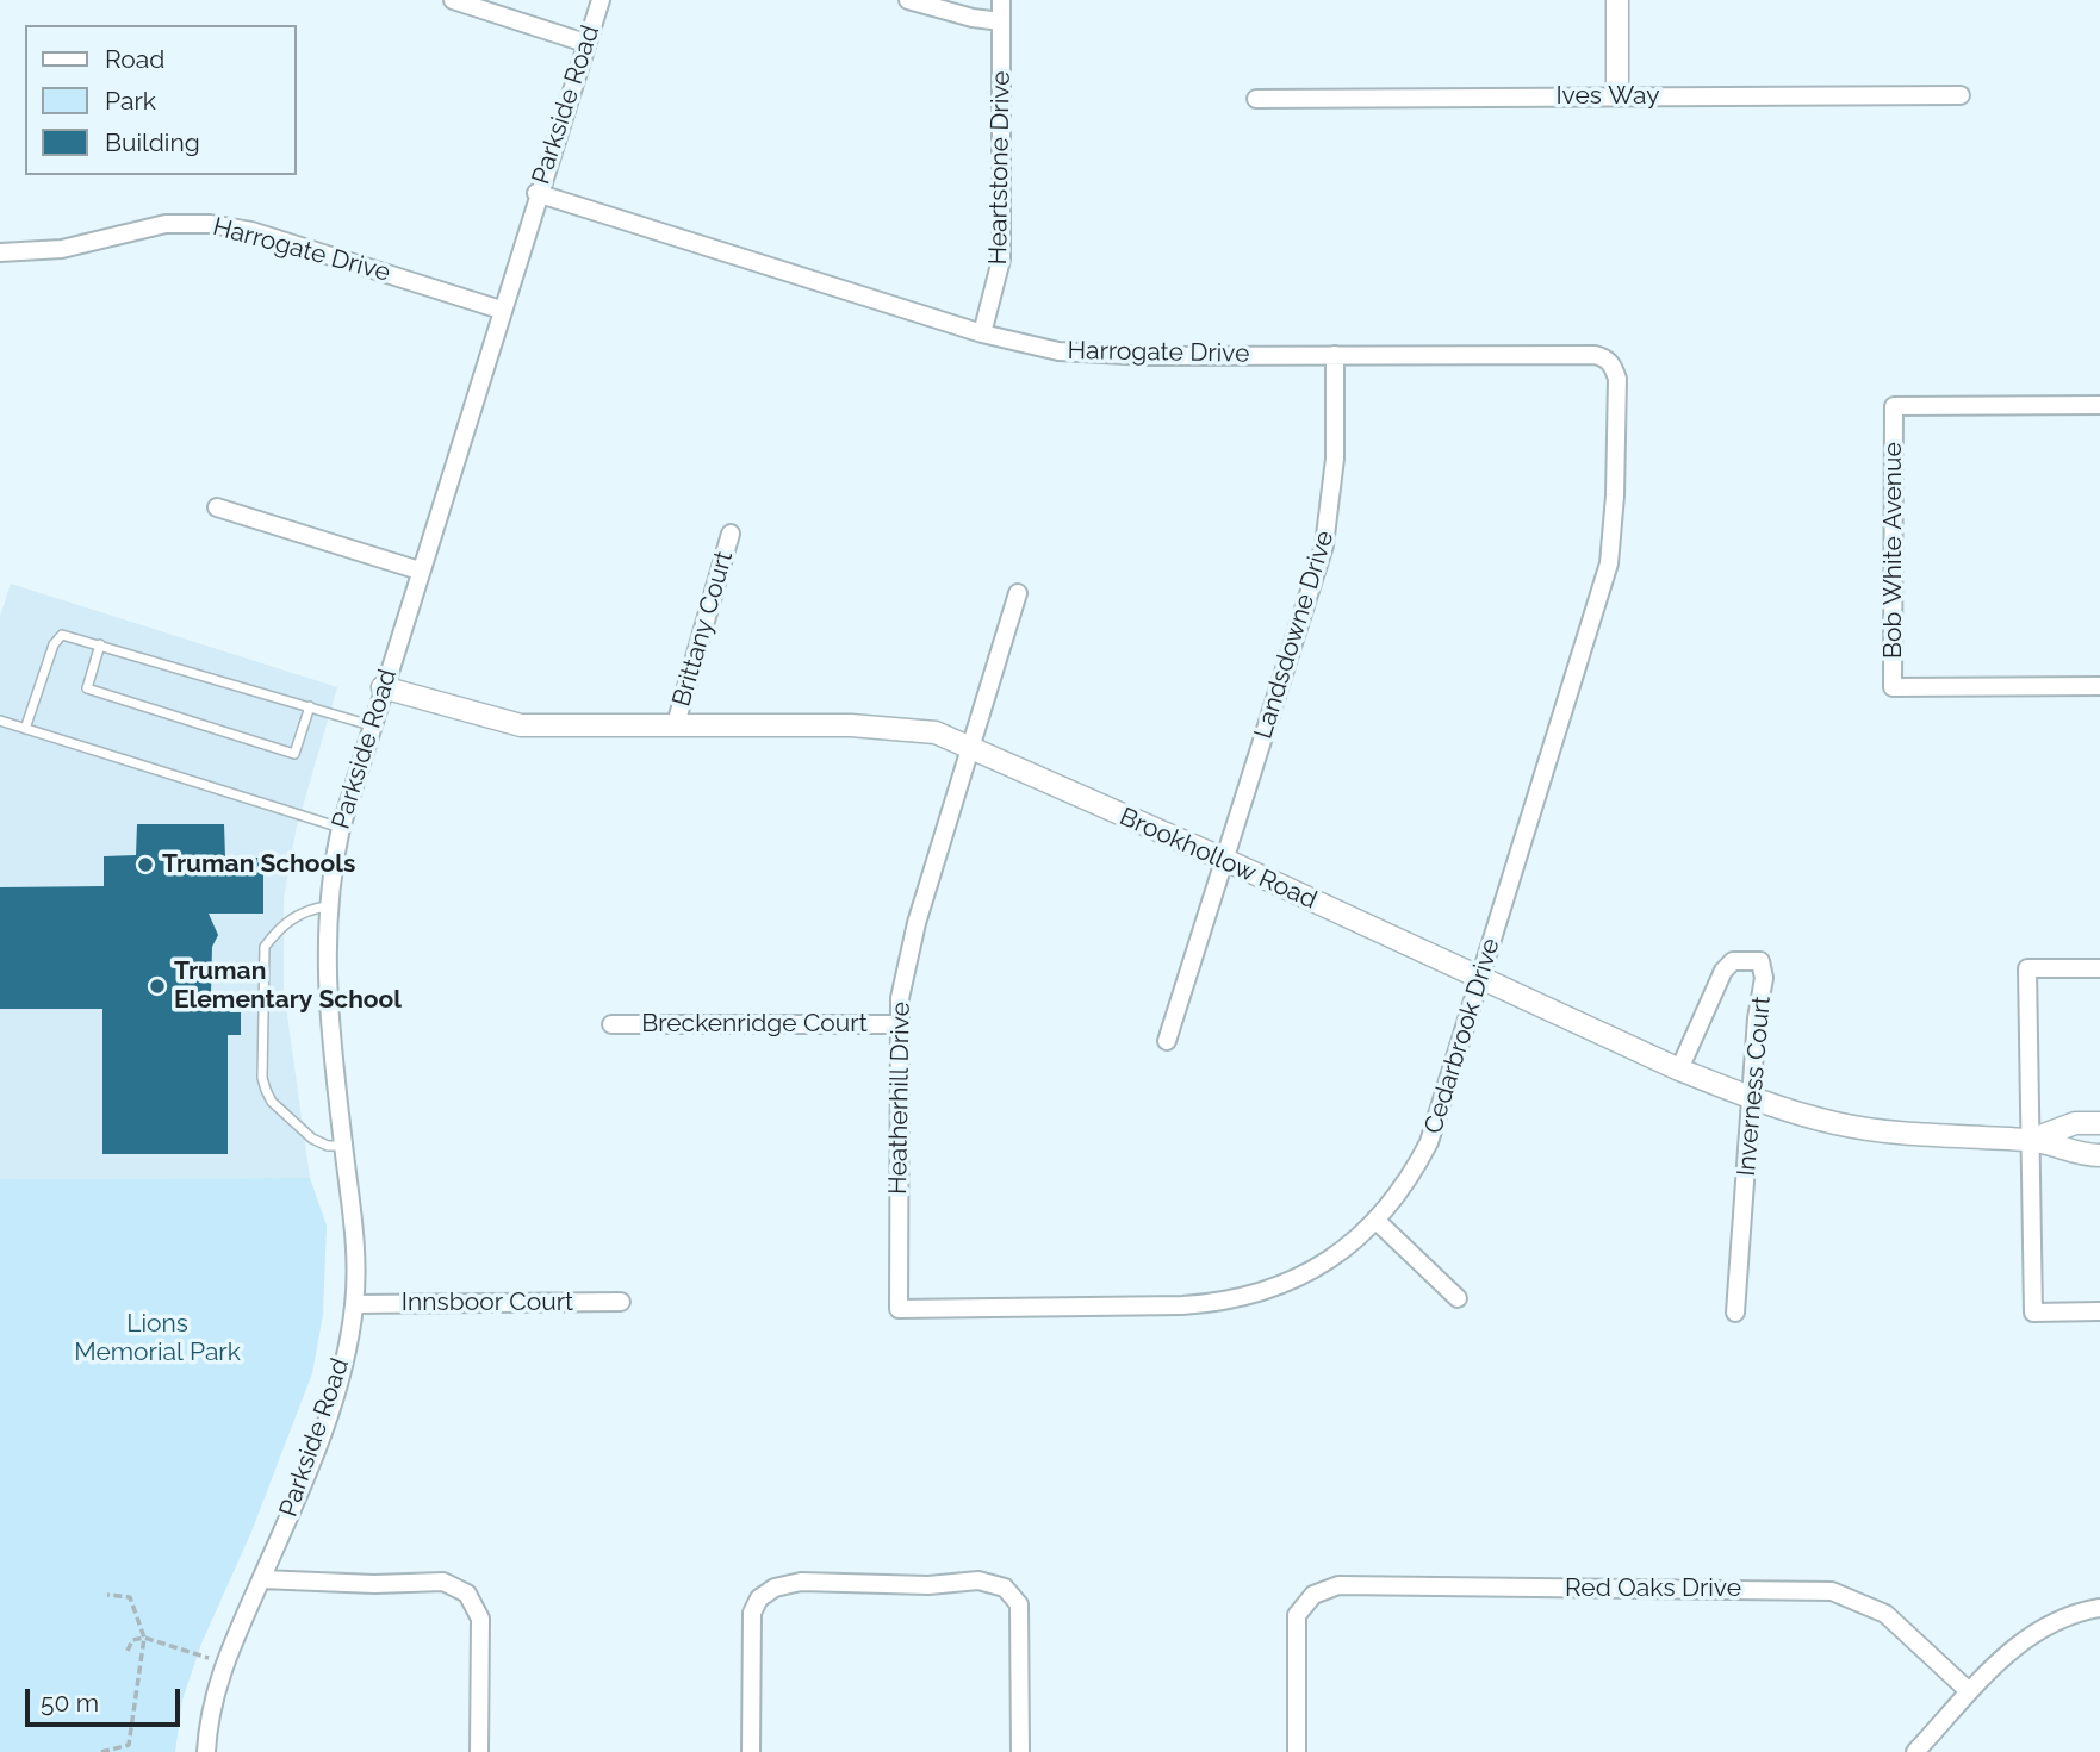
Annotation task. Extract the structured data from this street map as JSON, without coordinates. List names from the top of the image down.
{
  "streets": {
    "street": [
      "Ives Way",
      "Parkside Road",
      "Heartstone Drive",
      "Harrogate Drive",
      "Bob White Avenue",
      "Brittany Court",
      "Landsdowne Drive",
      "Brookhollow Road",
      "Breckenridge Court",
      "Cedarbrook Drive",
      "Inverness Court",
      "Heatherhill Drive",
      "Innsboor Court",
      "Red Oaks Drive"
    ]
  },
  "crossings": [
    ["Parkside Road", "Harrogate Drive"],
    ["Parkside Road", "Brookhollow Road"],
    ["Parkside Road", "Innsboor Court"],
    ["Heartstone Drive", "Harrogate Drive"],
    ["Harrogate Drive", "Landsdowne Drive"],
    ["Harrogate Drive", "Cedarbrook Drive"],
    ["Brittany Court", "Brookhollow Road"],
    ["Landsdowne Drive", "Brookhollow Road"],
    ["Brookhollow Road", "Cedarbrook Drive"],
    ["Brookhollow Road", "Inverness Court"],
    ["Brookhollow Road", "Heatherhill Drive"],
    ["Breckenridge Court", "Heatherhill Drive"],
    ["Cedarbrook Drive", "Heatherhill Drive"]
  ],
  "parks": ["Lions Memorial Park"],
  "places": ["Truman Schools", "Truman Elementary School"],
  "legend": ["Road", "Park", "Building"],
  "scale_bar": "50 m"
}
